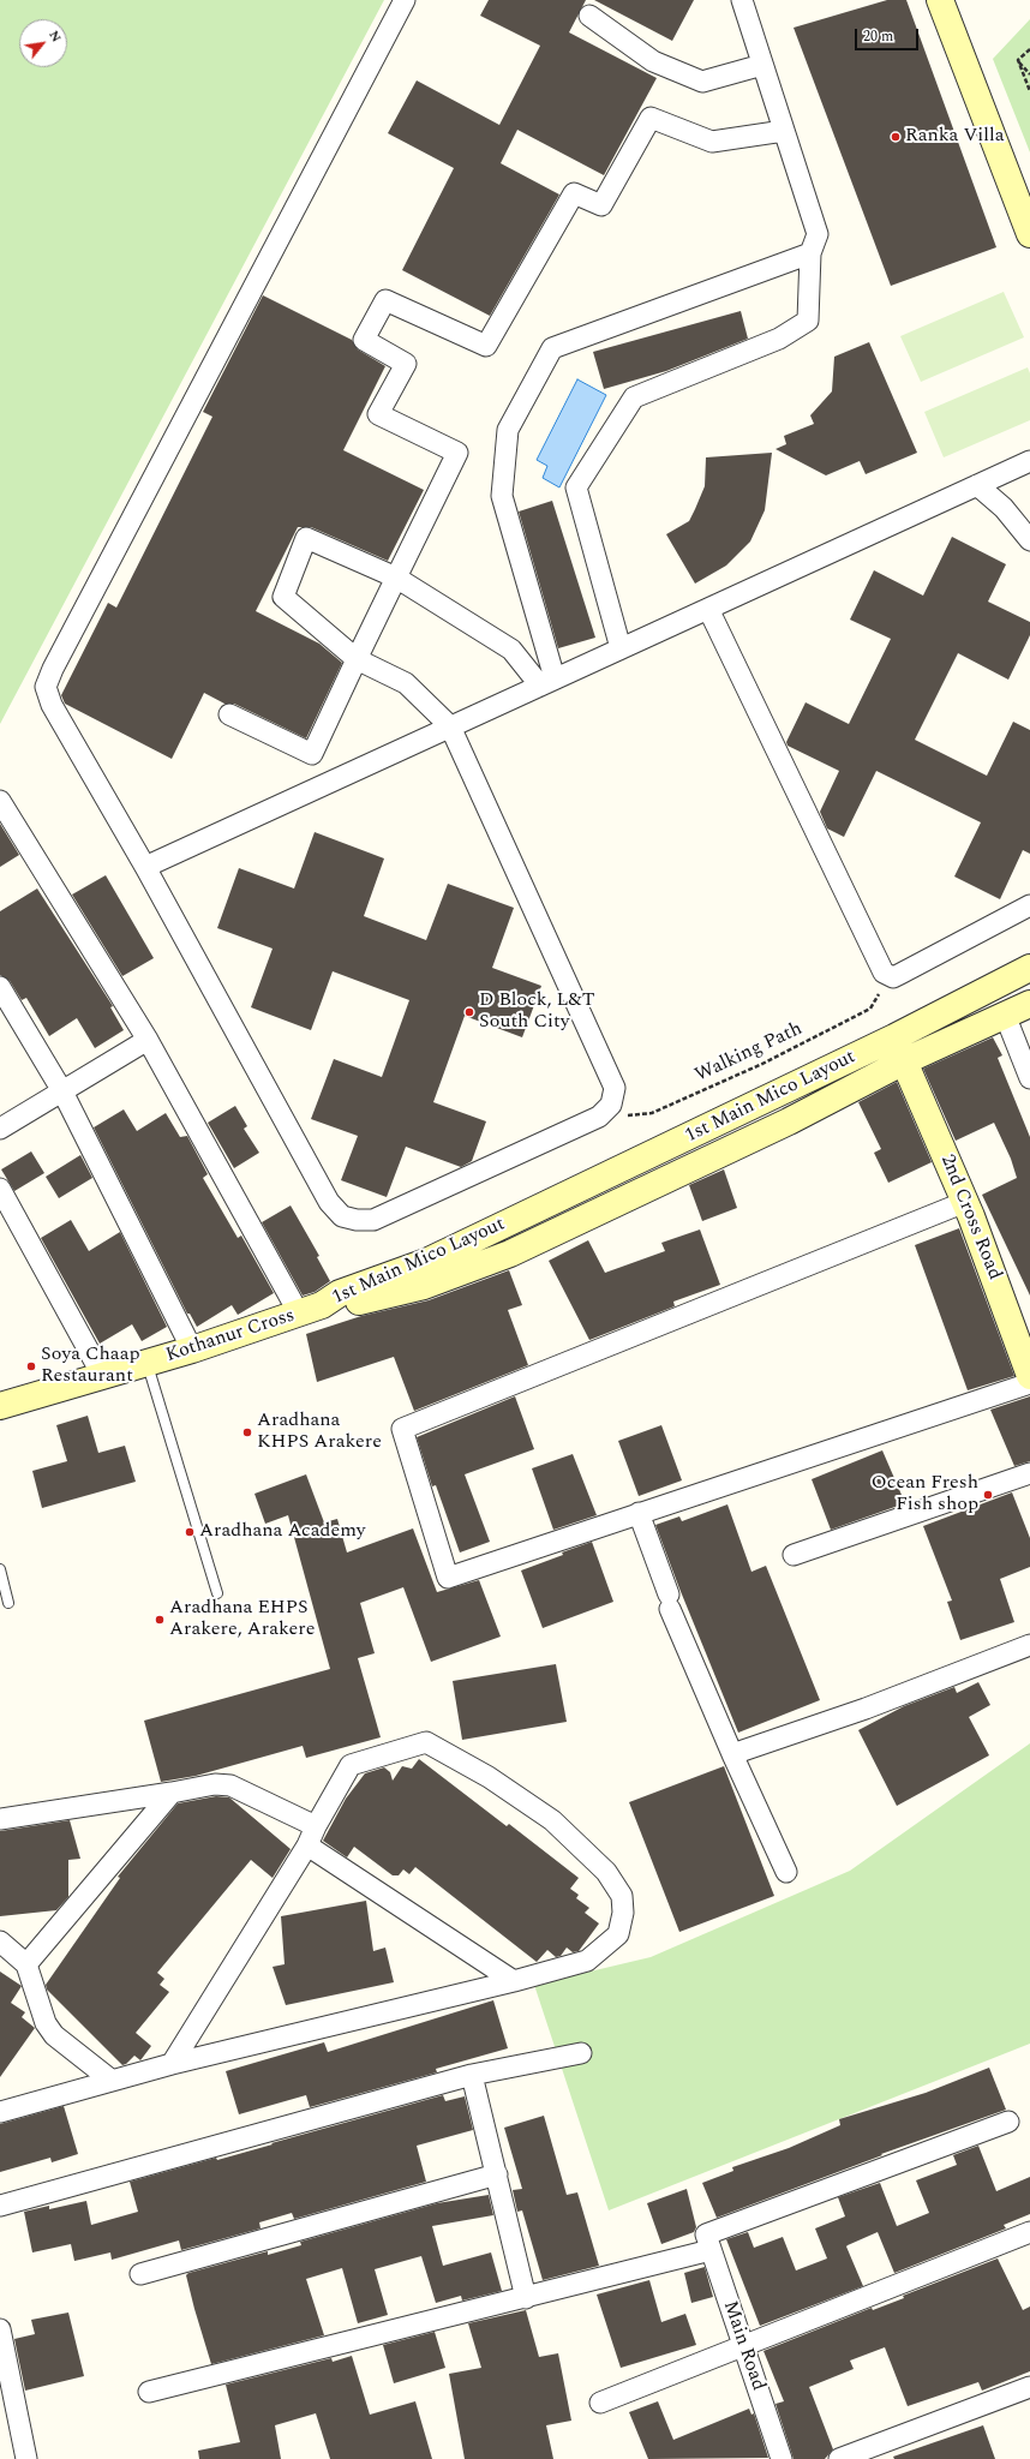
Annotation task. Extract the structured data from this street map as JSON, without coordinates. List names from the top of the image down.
{
  "streets": {
    "street": [
      "1st Main Mico Layout",
      "2nd Cross Road",
      "Kothanur Cross",
      "Main Road"
    ],
    "path": ["Walking Path"]
  },
  "crossings": [
    ["1st Main Mico Layout", "2nd Cross Road"],
    ["1st Main Mico Layout", "Kothanur Cross"]
  ],
  "places": [
    "Ranka Villa",
    "D Block, L&T South City",
    "Soya Chaap Restaurant",
    "Aradhana KHPS Arakere",
    "Ocean Fresh Fish shop",
    "Aradhana Academy",
    "Aradhana EHPS Arakere, Arakere"
  ],
  "scale_bar": "20 m",
  "north": "top right"
}
